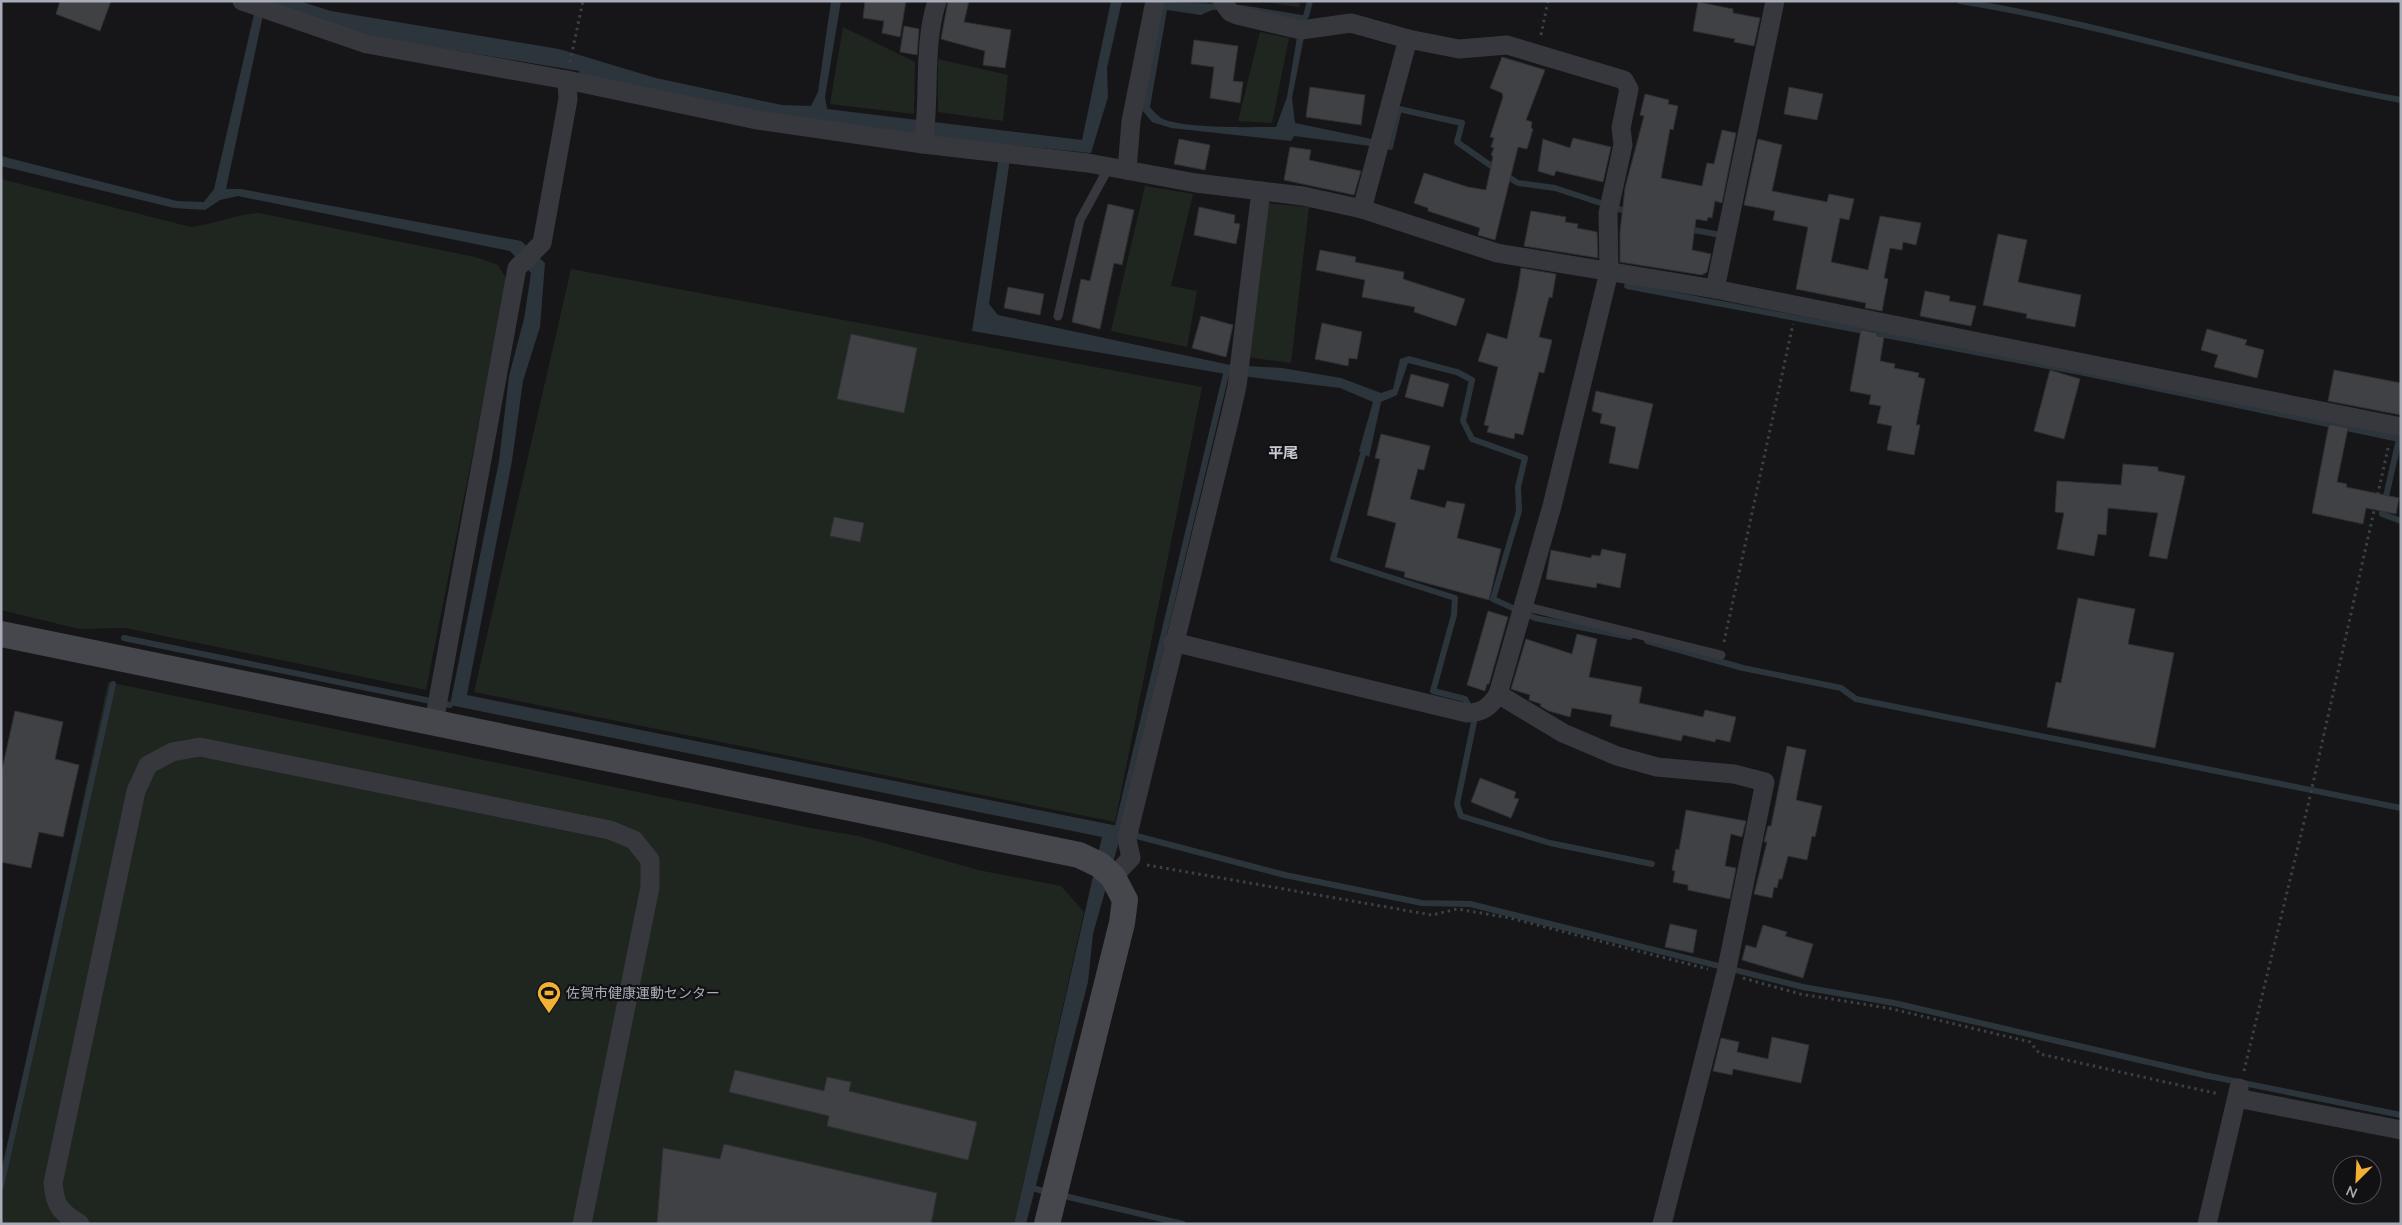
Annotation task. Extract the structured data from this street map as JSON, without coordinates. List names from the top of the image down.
{
  "districts": ["平尾"],
  "places": {
    "sports": ["佐賀市健康運動センター"]
  },
  "north": "bottom left"
}
